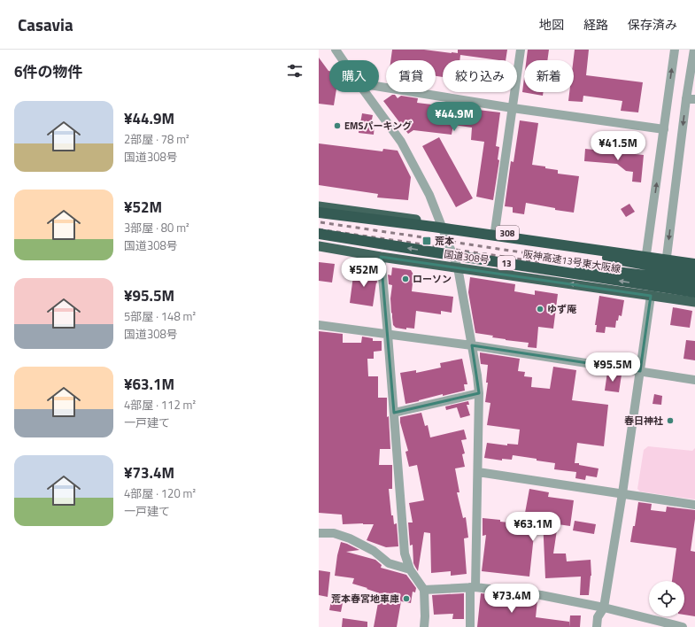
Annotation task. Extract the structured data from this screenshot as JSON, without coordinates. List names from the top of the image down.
{
  "streets": {
    "highway": [
      "308",
      "国道308号",
      "阪神高速13号東大阪線",
      "13"
    ]
  },
  "places": {
    "other": [
      "EMSパーキング",
      "ローソン",
      "ゆず庵",
      "春日神社",
      "荒本春宮地車庫"
    ],
    "transit": ["荒本"]
  },
  "page": {
    "header": "Casavia",
    "nav": ["地図", "経路", "保存済み"],
    "heading": "6件の物件",
    "chip": [
      "購入",
      "賃貸",
      "絞り込み",
      "新着"
    ],
    "list": [
      {
        "name": "¥44.9M",
        "note": "2部屋 · 78 m² · 国道308号"
      },
      {
        "name": "¥52M",
        "note": "3部屋 · 80 m² · 国道308号"
      },
      {
        "name": "¥95.5M",
        "note": "5部屋 · 148 m² · 国道308号"
      },
      {
        "name": "¥63.1M",
        "note": "4部屋 · 112 m² · 一戸建て"
      },
      {
        "name": "¥73.4M",
        "note": "4部屋 · 120 m² · 一戸建て"
      }
    ],
    "price": [
      "¥44.9M",
      "¥41.5M",
      "¥52M",
      "¥95.5M",
      "¥63.1M",
      "¥73.4M"
    ]
  }
}
